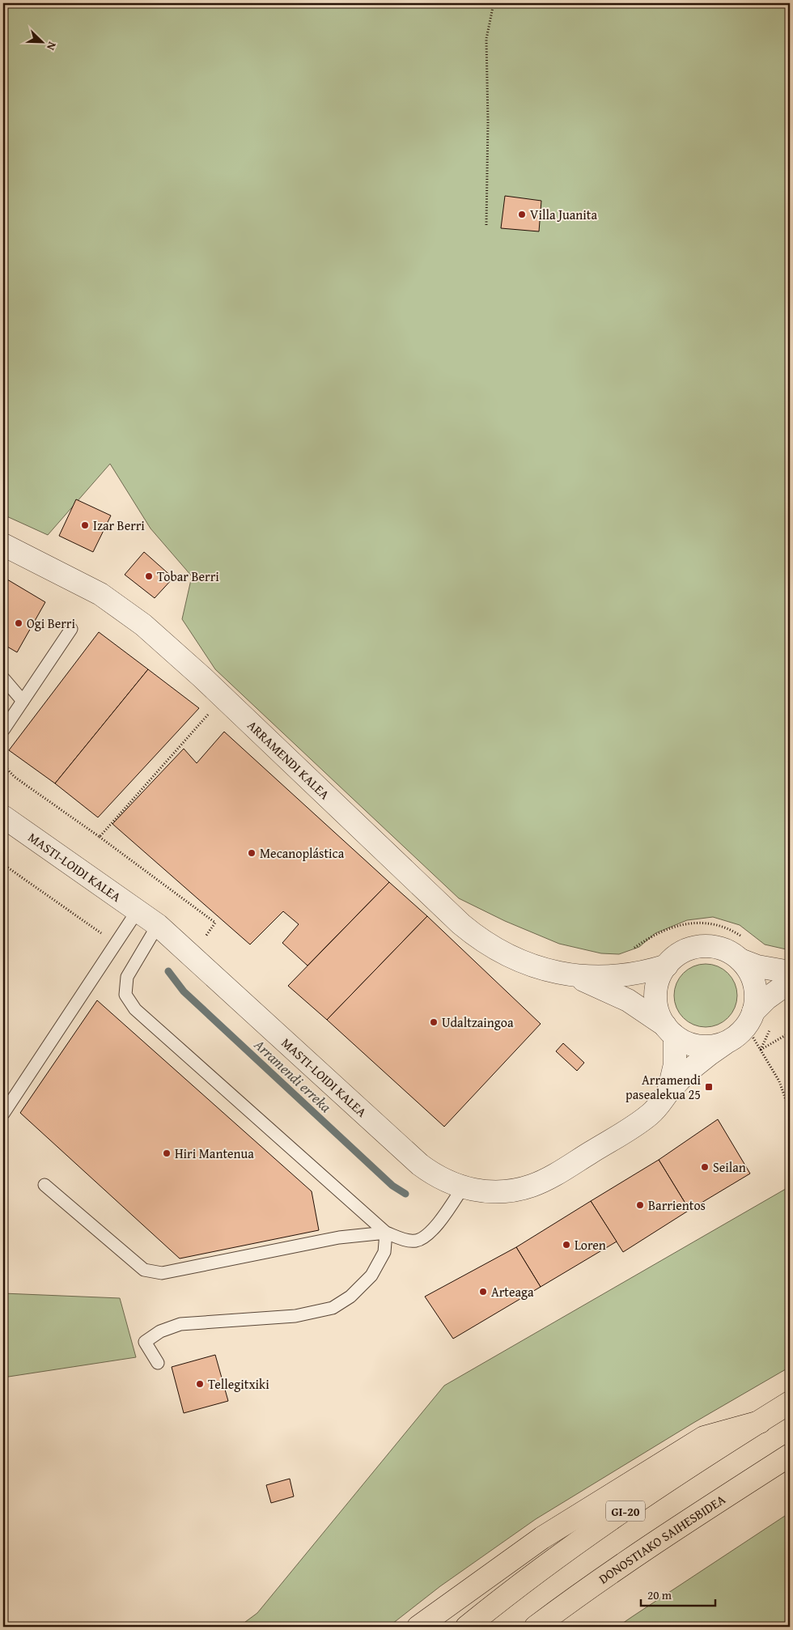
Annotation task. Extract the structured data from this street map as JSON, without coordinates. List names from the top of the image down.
{
  "streets": {
    "highway": ["GI-20", "DONOSTIAKO SAIHESBIDEA"],
    "street": ["ARRAMENDI KALEA", "MASTI-LOIDI KALEA"]
  },
  "crossings": [
    ["ARRAMENDI KALEA", "MASTI-LOIDI KALEA"]
  ],
  "water": ["Arramendi erreka"],
  "places": {
    "other": [
      "Villa Juanita",
      "Izar Berri",
      "Tobar Berri",
      "Ogi Berri",
      "Mecanoplástica",
      "Udaltzaingoa",
      "Hiri Mantenua",
      "Seilan",
      "Barrientos",
      "Loren",
      "Arteaga",
      "Tellegitxiki"
    ],
    "transit": ["Arramendi pasealekua 25"]
  },
  "scale_bar": "20 m",
  "north": "bottom right"
}
